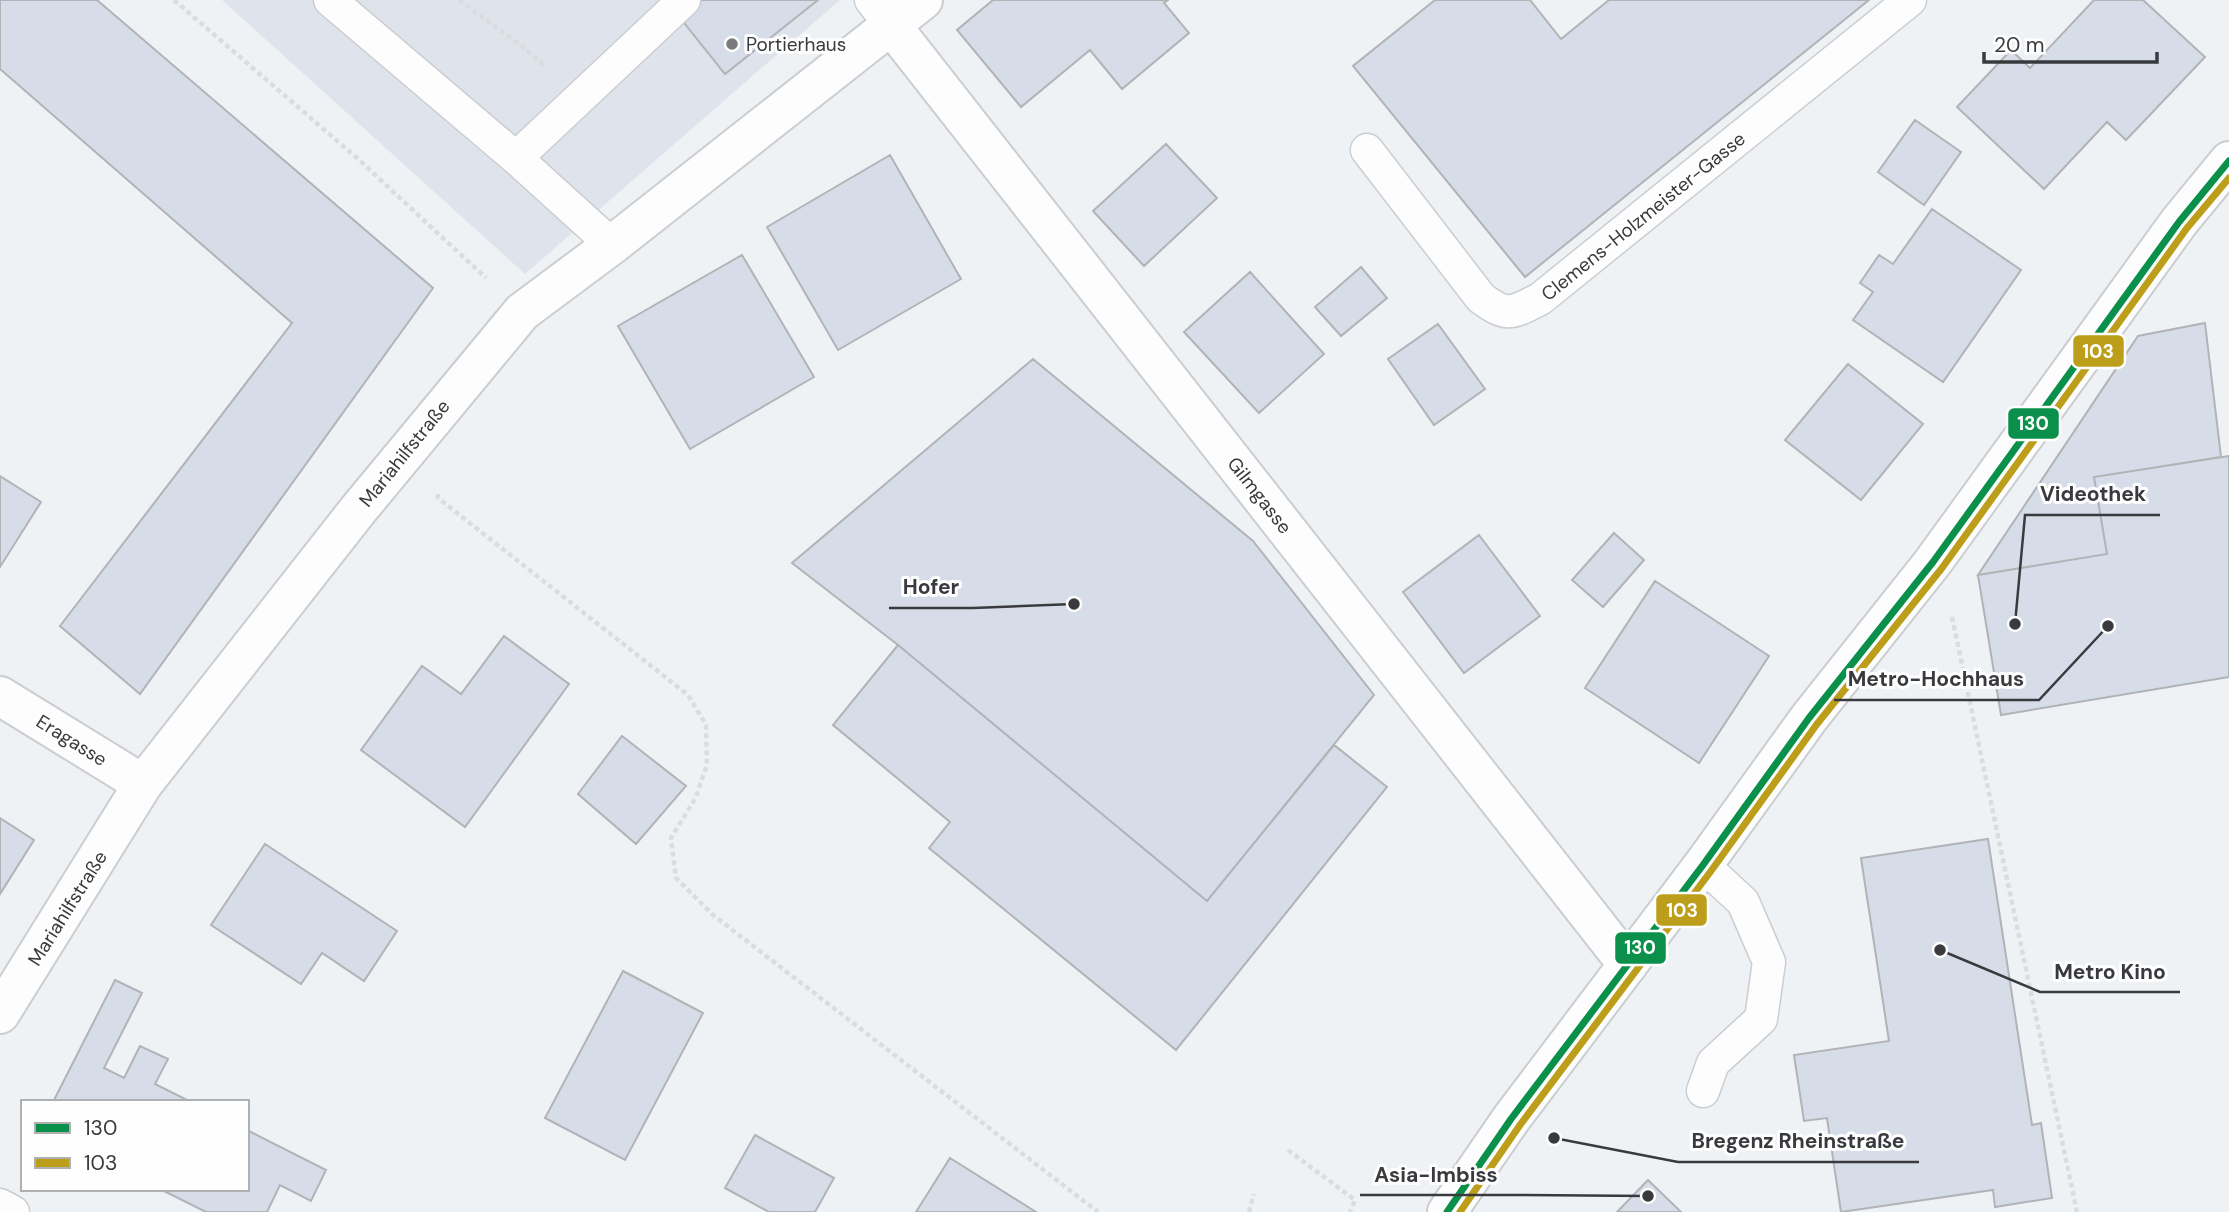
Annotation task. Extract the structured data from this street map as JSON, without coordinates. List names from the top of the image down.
{
  "streets": {
    "street": ["Mariahilfstraße", "Gilmgasse", "Eragasse"],
    "lane": ["Clemens-Holzmeister-Gasse"]
  },
  "crossings": [
    ["Mariahilfstraße", "Gilmgasse"],
    ["Mariahilfstraße", "Eragasse"]
  ],
  "places": [
    "Portierhaus",
    "Hofer",
    "Videothek",
    "Metro-Hochhaus",
    "Metro Kino",
    "Bregenz Rheinstraße",
    "Asia-Imbiss"
  ],
  "lines": ["transit line 130", "transit line 103"],
  "legend": ["130", "103"],
  "scale_bar": "20 m"
}
